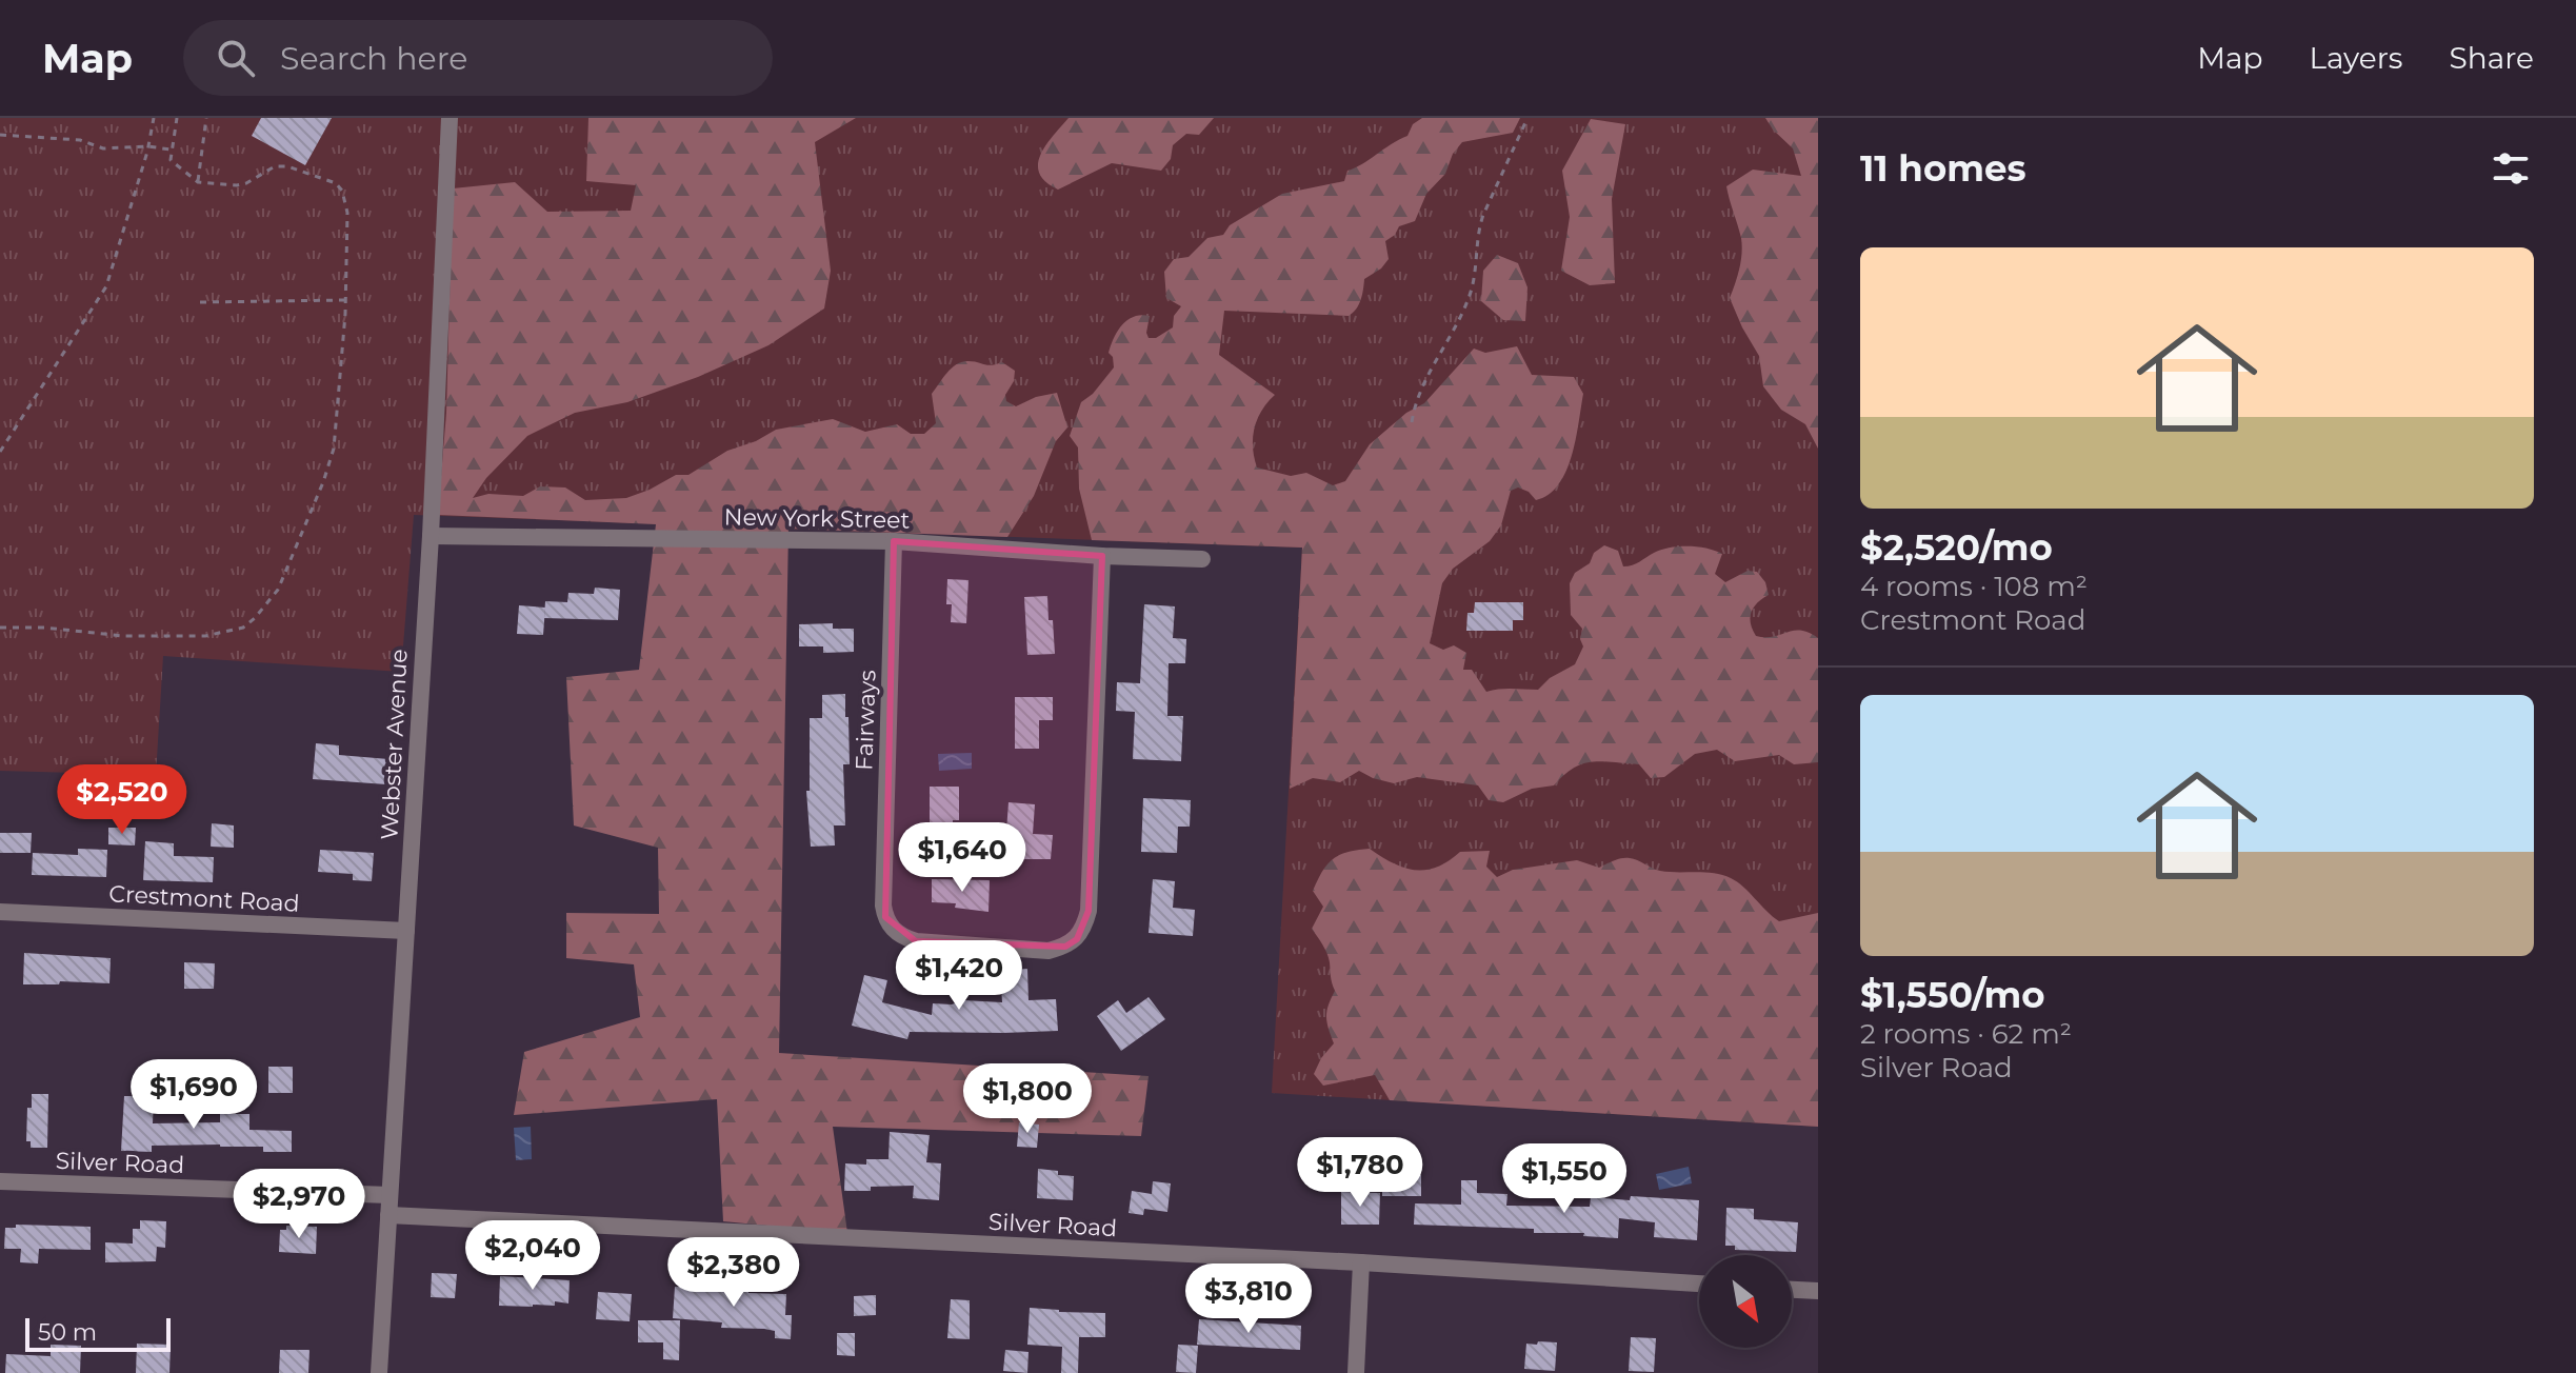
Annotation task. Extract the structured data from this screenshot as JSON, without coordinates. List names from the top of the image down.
{
  "streets": {
    "street": [
      "New York Street",
      "Fairways",
      "Webster Avenue",
      "Crestmont Road",
      "Silver Road"
    ]
  },
  "crossings": [
    ["New York Street", "Fairways"],
    ["New York Street", "Webster Avenue"],
    ["Webster Avenue", "Crestmont Road"],
    ["Webster Avenue", "Silver Road"]
  ],
  "scale_bar": "50 m",
  "north": "bottom right",
  "page": {
    "header": "Map",
    "search": "Search here",
    "nav": ["Map", "Layers", "Share"],
    "heading": "11 homes",
    "list": [
      {
        "name": "$2,520/mo",
        "note": "4 rooms · 108 m² · Crestmont Road"
      },
      {
        "name": "$1,550/mo",
        "note": "2 rooms · 62 m² · Silver Road"
      }
    ],
    "price": [
      "$2,520",
      "$1,640",
      "$1,420",
      "$1,690",
      "$1,800",
      "$1,780",
      "$1,550",
      "$2,970",
      "$2,040",
      "$2,380",
      "$3,810"
    ],
    "scale": "50 m"
  }
}
